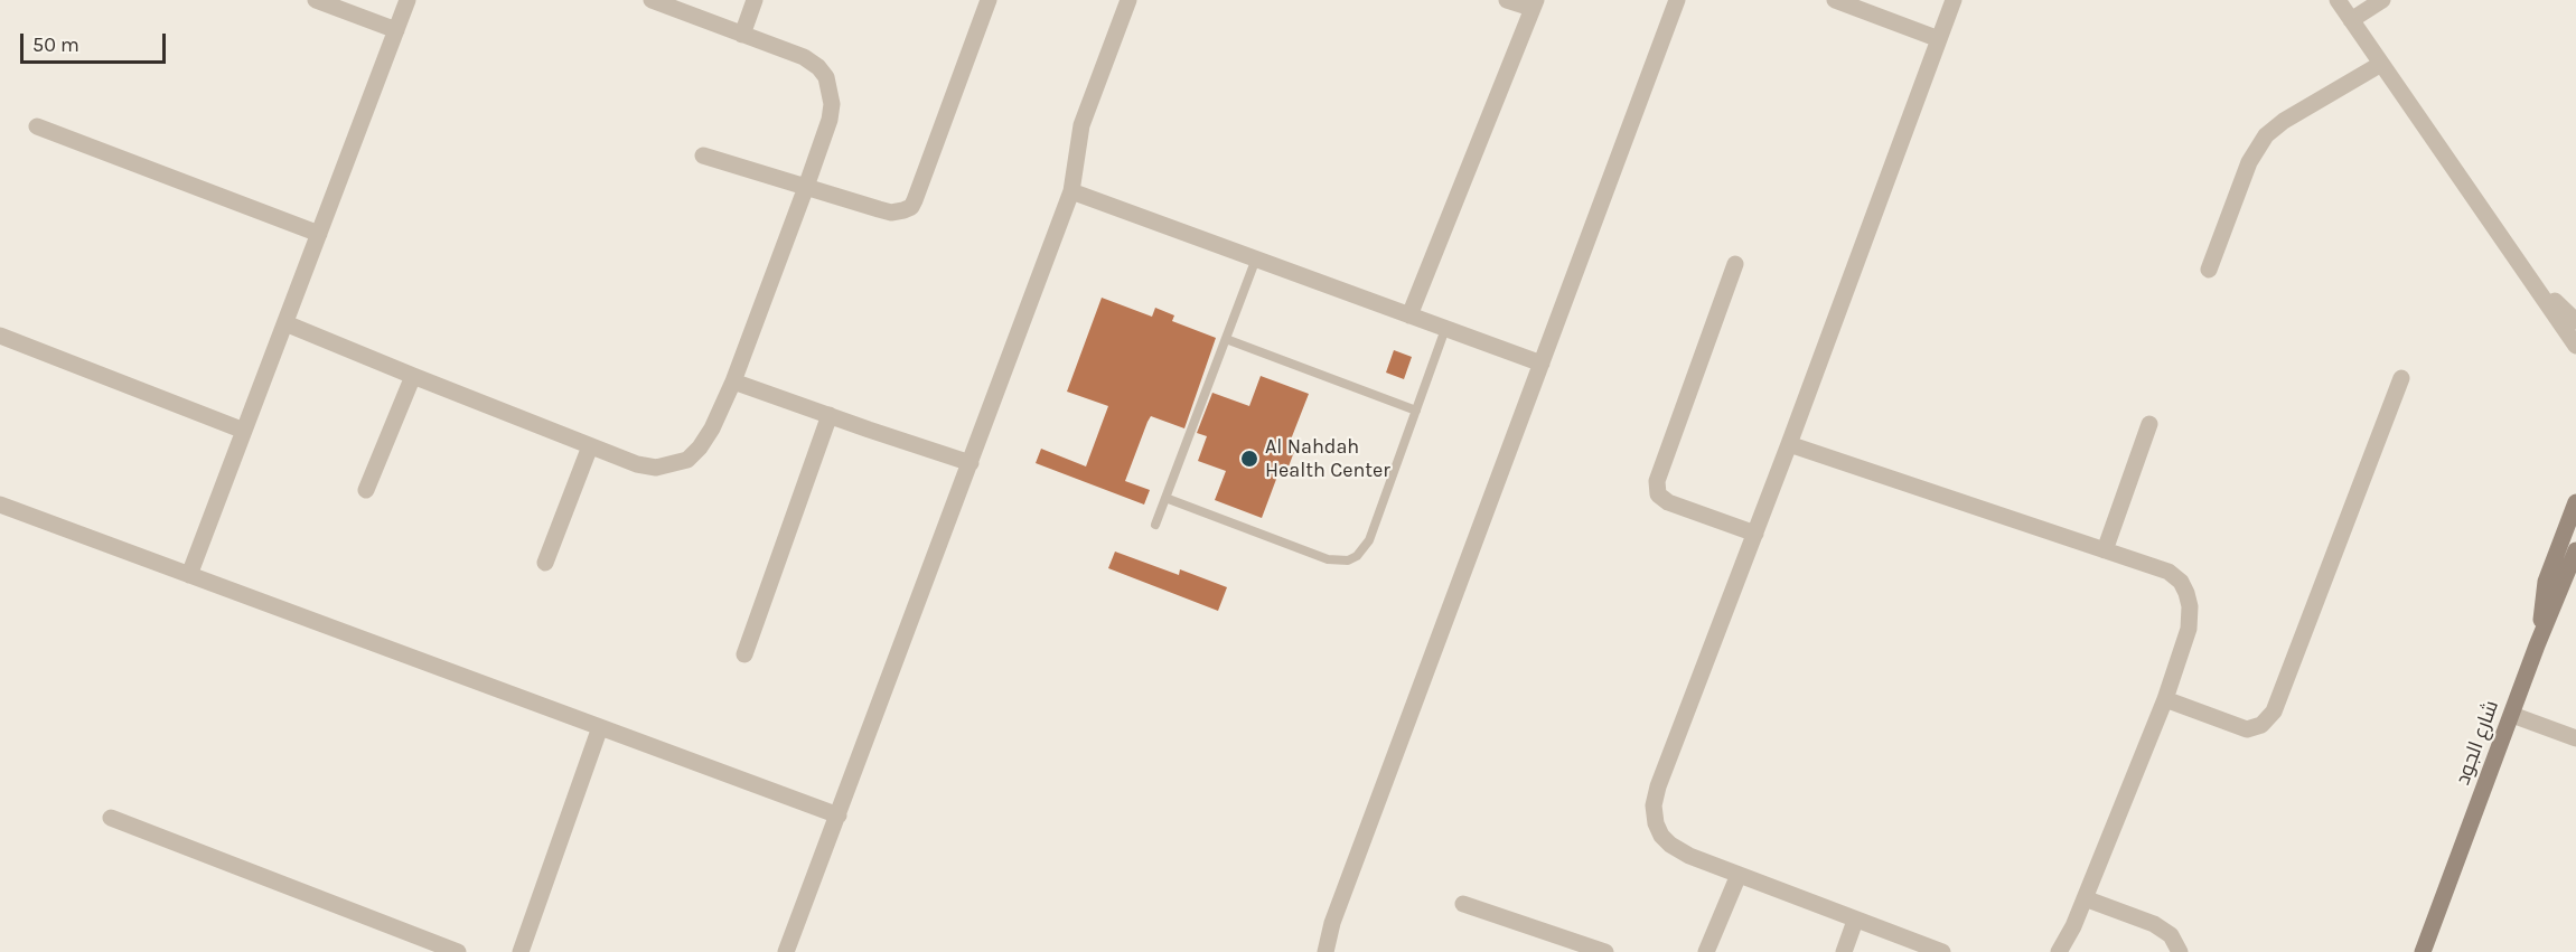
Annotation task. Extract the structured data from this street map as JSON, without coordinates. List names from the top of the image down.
{
  "streets": {
    "main road": ["شارع الجود"]
  },
  "places": ["Al Nahdah Health Center"],
  "scale_bar": "50 m"
}
